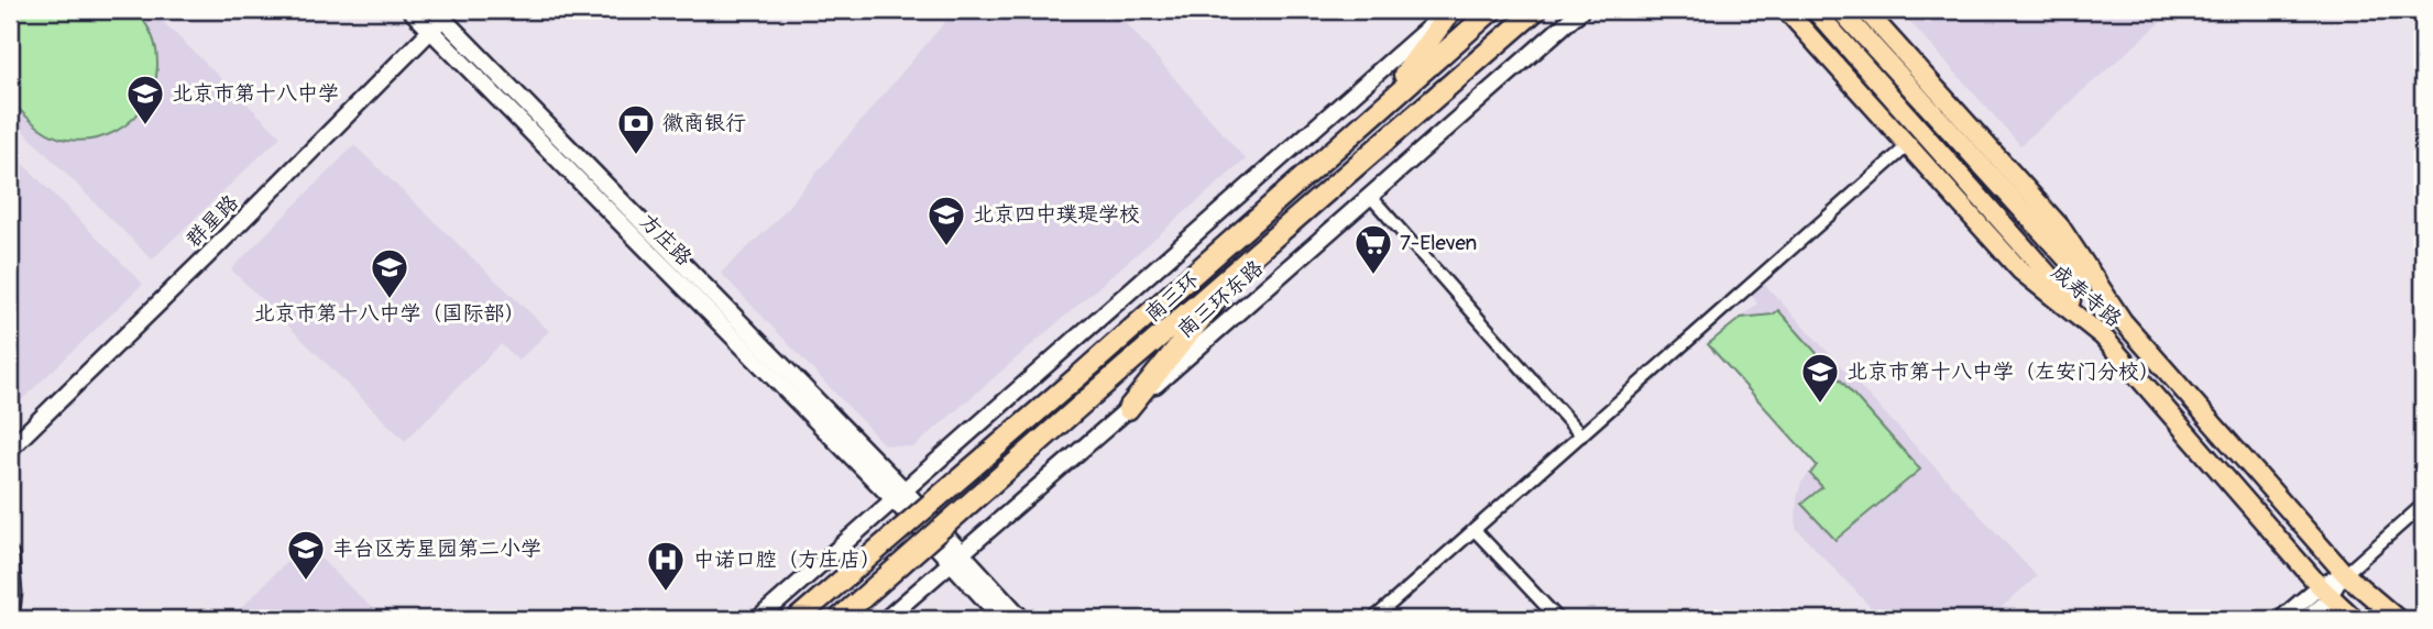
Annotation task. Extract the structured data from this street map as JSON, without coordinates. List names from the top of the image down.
{
  "streets": {
    "highway": ["南三环"],
    "main road": ["成寿寺路"],
    "street": ["群星路", "方庄路", "南三环东路"]
  },
  "crossings": [
    ["群星路", "方庄路"]
  ],
  "places": {
    "school or university": [
      "北京市第十八中学",
      "北京四中璞瑅学校",
      "北京市第十八中学（国际部）",
      "北京市第十八中学（左安门分校）",
      "丰台区芳星园第二小学"
    ],
    "bank": ["徽商银行"],
    "supermarket": ["7-Eleven"],
    "hospital": ["中诺口腔（方庄店）"]
  }
}
